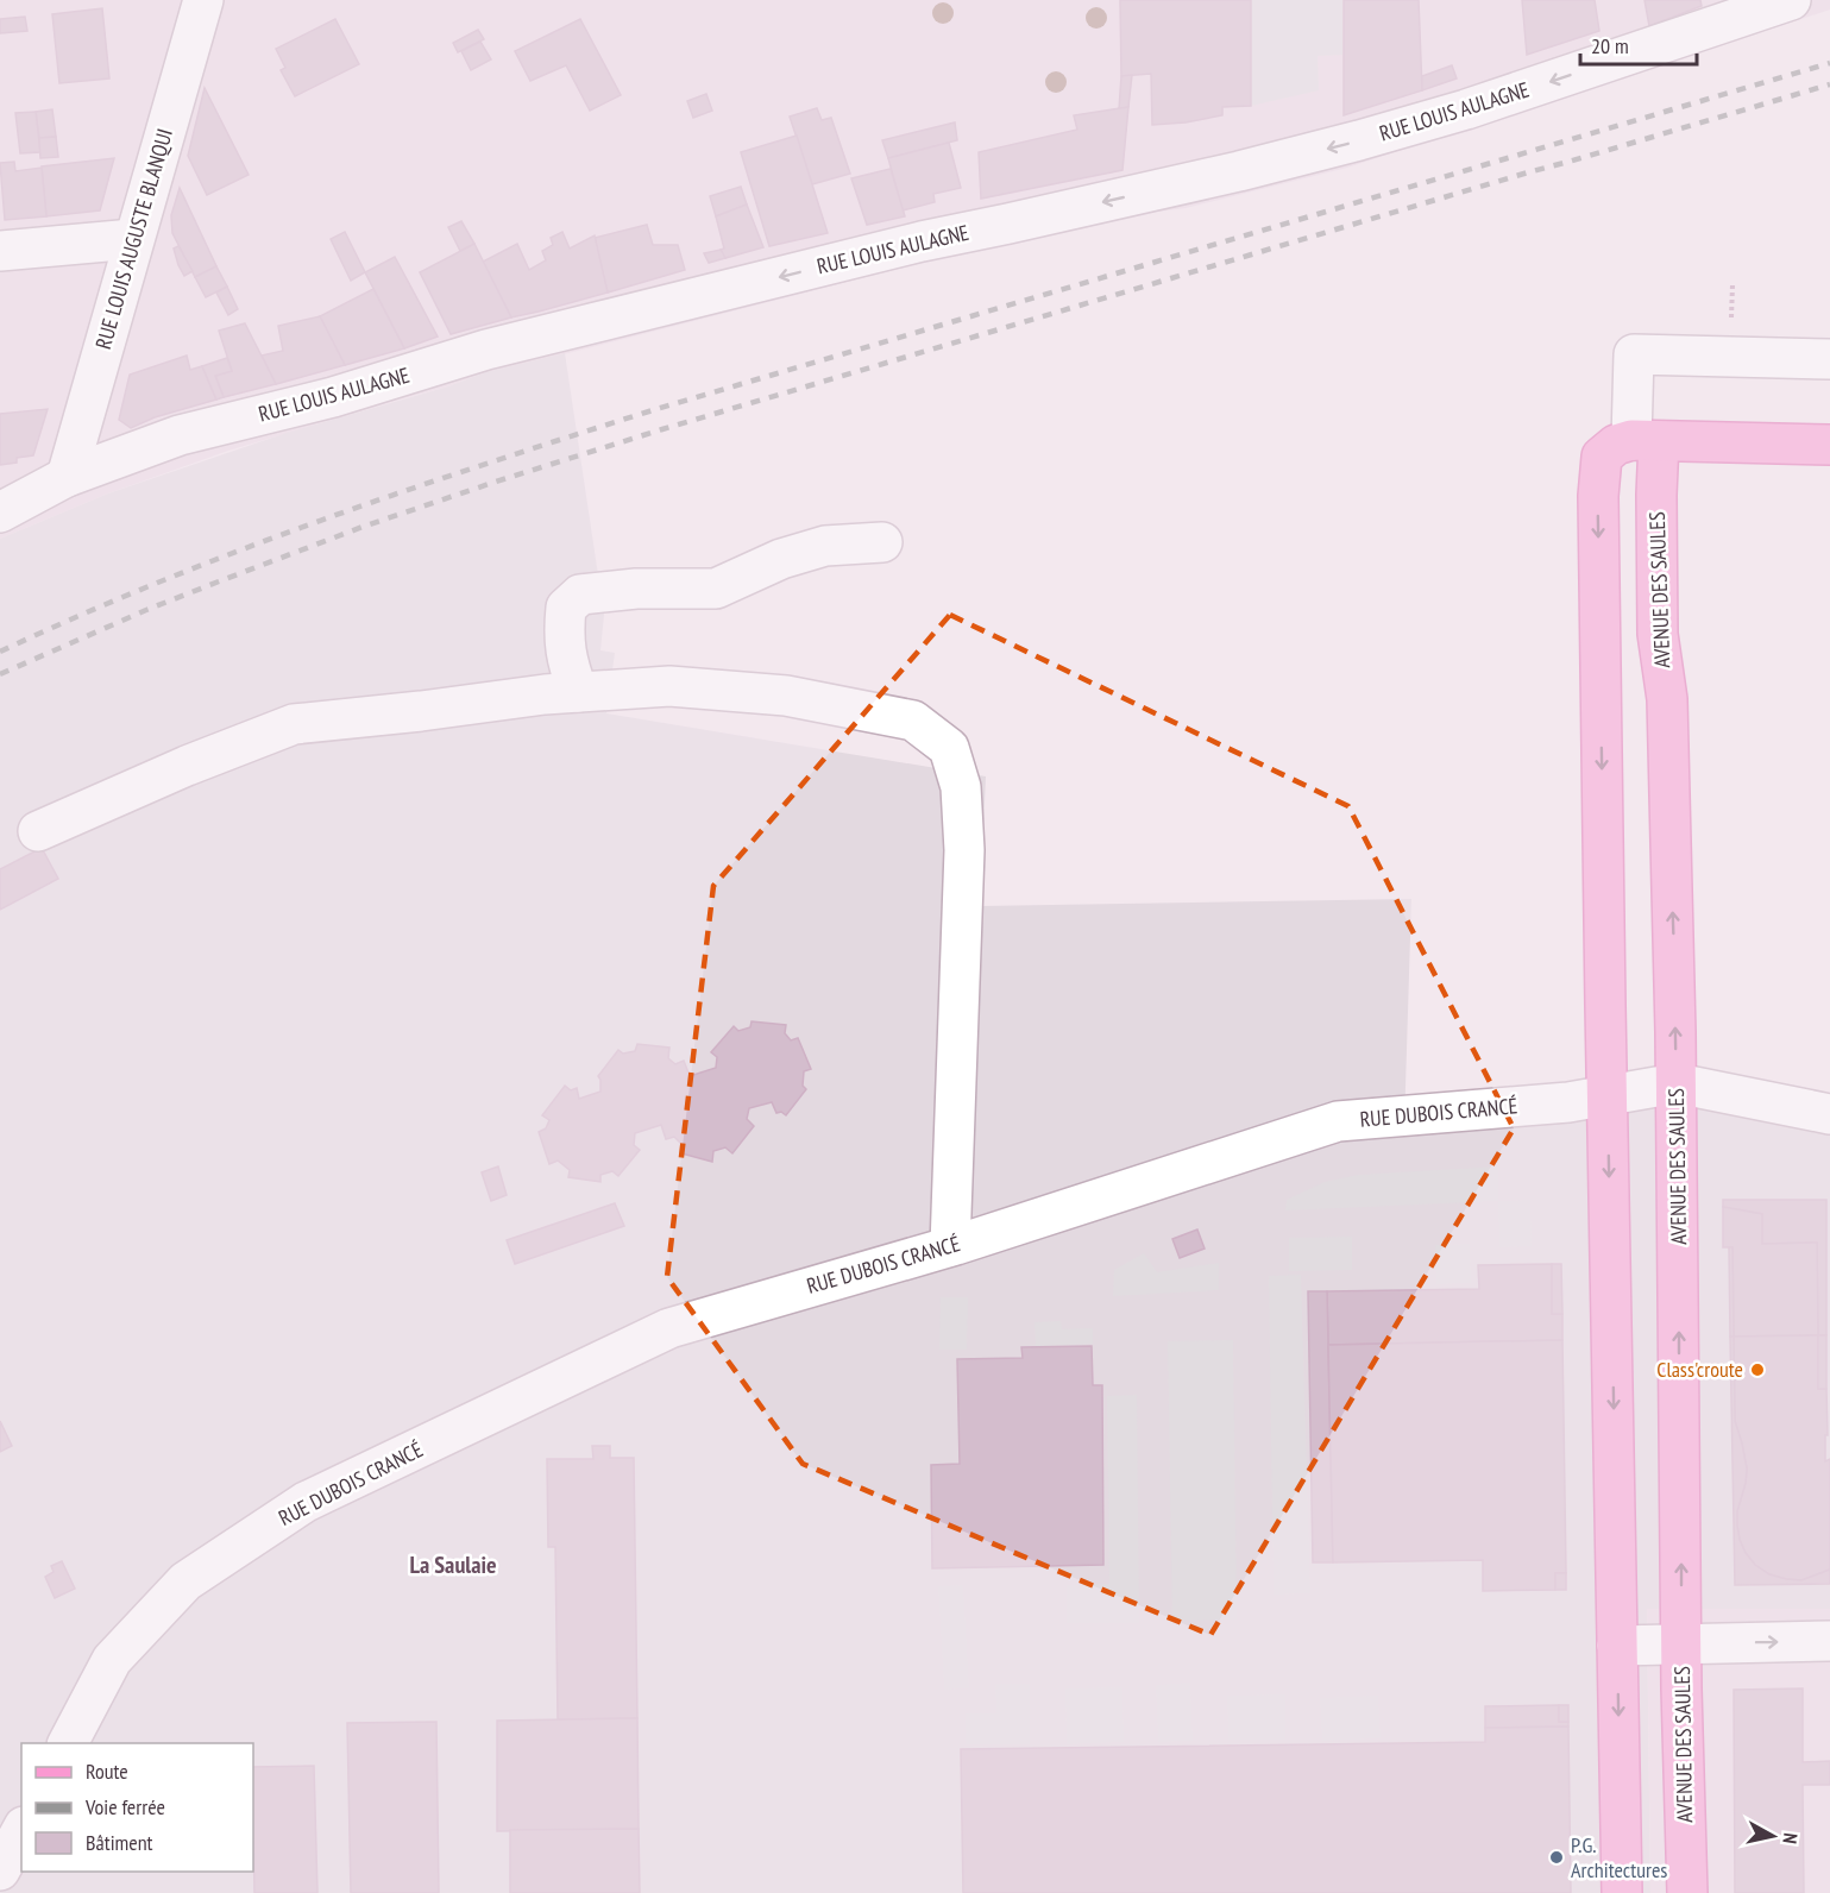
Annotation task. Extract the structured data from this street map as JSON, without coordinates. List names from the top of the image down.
{
  "streets": {
    "main road": ["AVENUE DES SAULES"],
    "street": ["RUE LOUIS AULAGNE", "RUE LOUIS AUGUSTE BLANQUI", "RUE DUBOIS CRANCÉ"]
  },
  "crossings": [
    ["RUE LOUIS AULAGNE", "RUE LOUIS AUGUSTE BLANQUI"],
    ["AVENUE DES SAULES", "RUE DUBOIS CRANCÉ"]
  ],
  "one_way": ["RUE LOUIS AULAGNE"],
  "districts": ["La Saulaie"],
  "places": ["Class'croute", "P.G. Architectures"],
  "legend": ["Route", "Voie ferrée", "Bâtiment"],
  "scale_bar": "20 m",
  "north": "right"
}
